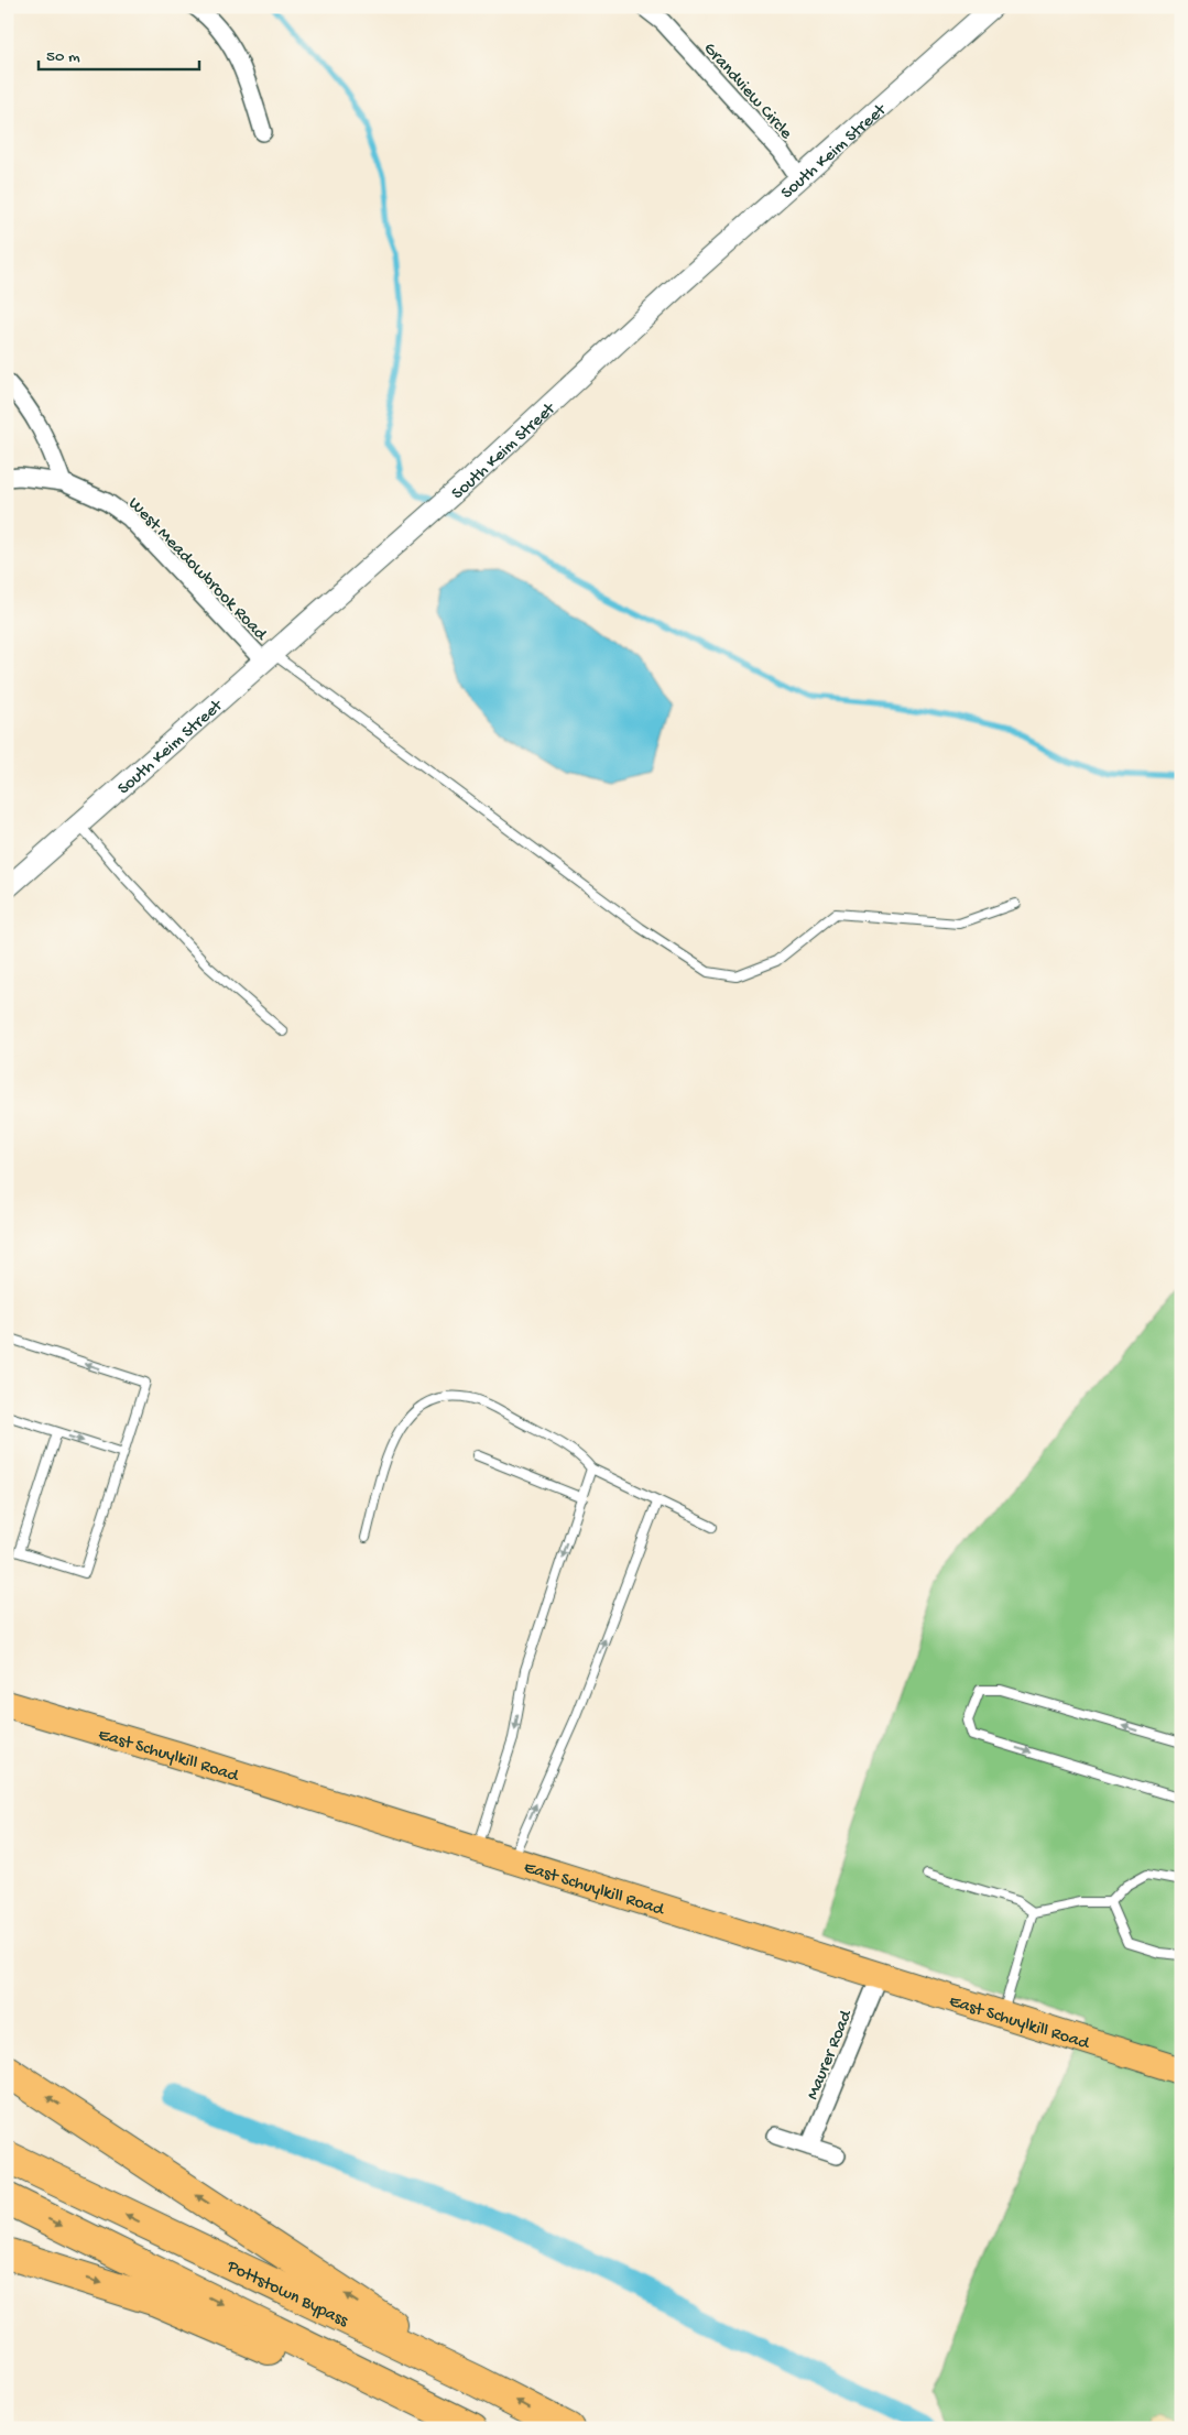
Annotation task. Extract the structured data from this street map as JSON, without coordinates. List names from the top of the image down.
{
  "streets": {
    "highway": ["Pottstown Bypass"],
    "main road": ["East Schuylkill Road"],
    "street": [
      "Grandview Circle",
      "South Keim Street",
      "West Meadowbrook Road",
      "Maurer Road"
    ]
  },
  "crossings": [
    ["Grandview Circle", "South Keim Street"],
    ["South Keim Street", "West Meadowbrook Road"],
    ["East Schuylkill Road", "Maurer Road"]
  ],
  "scale_bar": "50 m"
}
